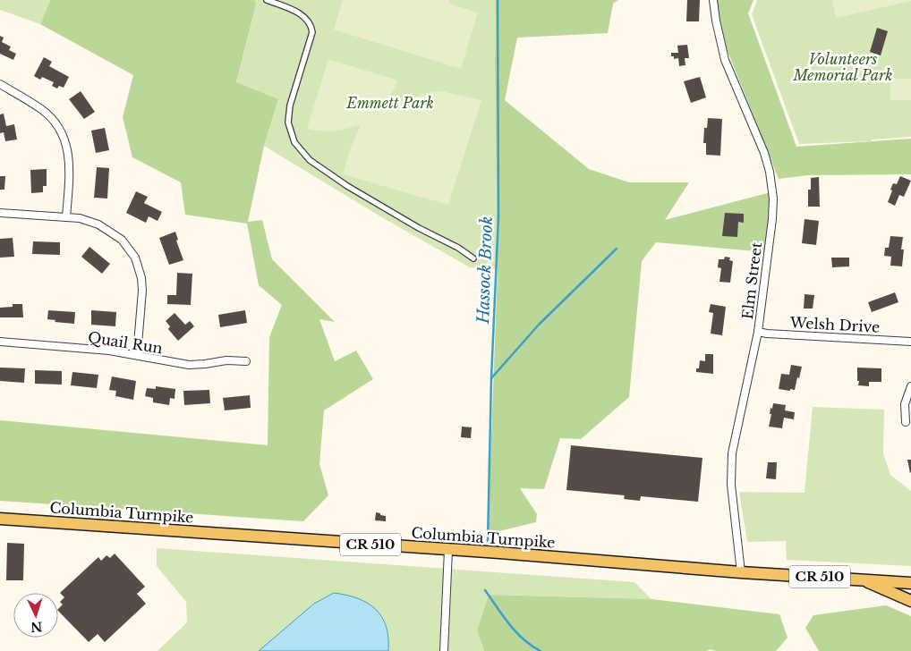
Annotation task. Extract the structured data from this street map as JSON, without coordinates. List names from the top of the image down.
{
  "streets": {
    "main road": ["Columbia Turnpike", "CR 510"],
    "street": ["Elm Street", "Welsh Drive", "Quail Run"]
  },
  "crossings": [
    ["Elm Street", "Welsh Drive"],
    ["Elm Street", "Columbia Turnpike"]
  ],
  "water": ["Hassock Brook"],
  "parks": ["Volunteers Memorial Park", "Emmett Park"],
  "north": "bottom"
}
